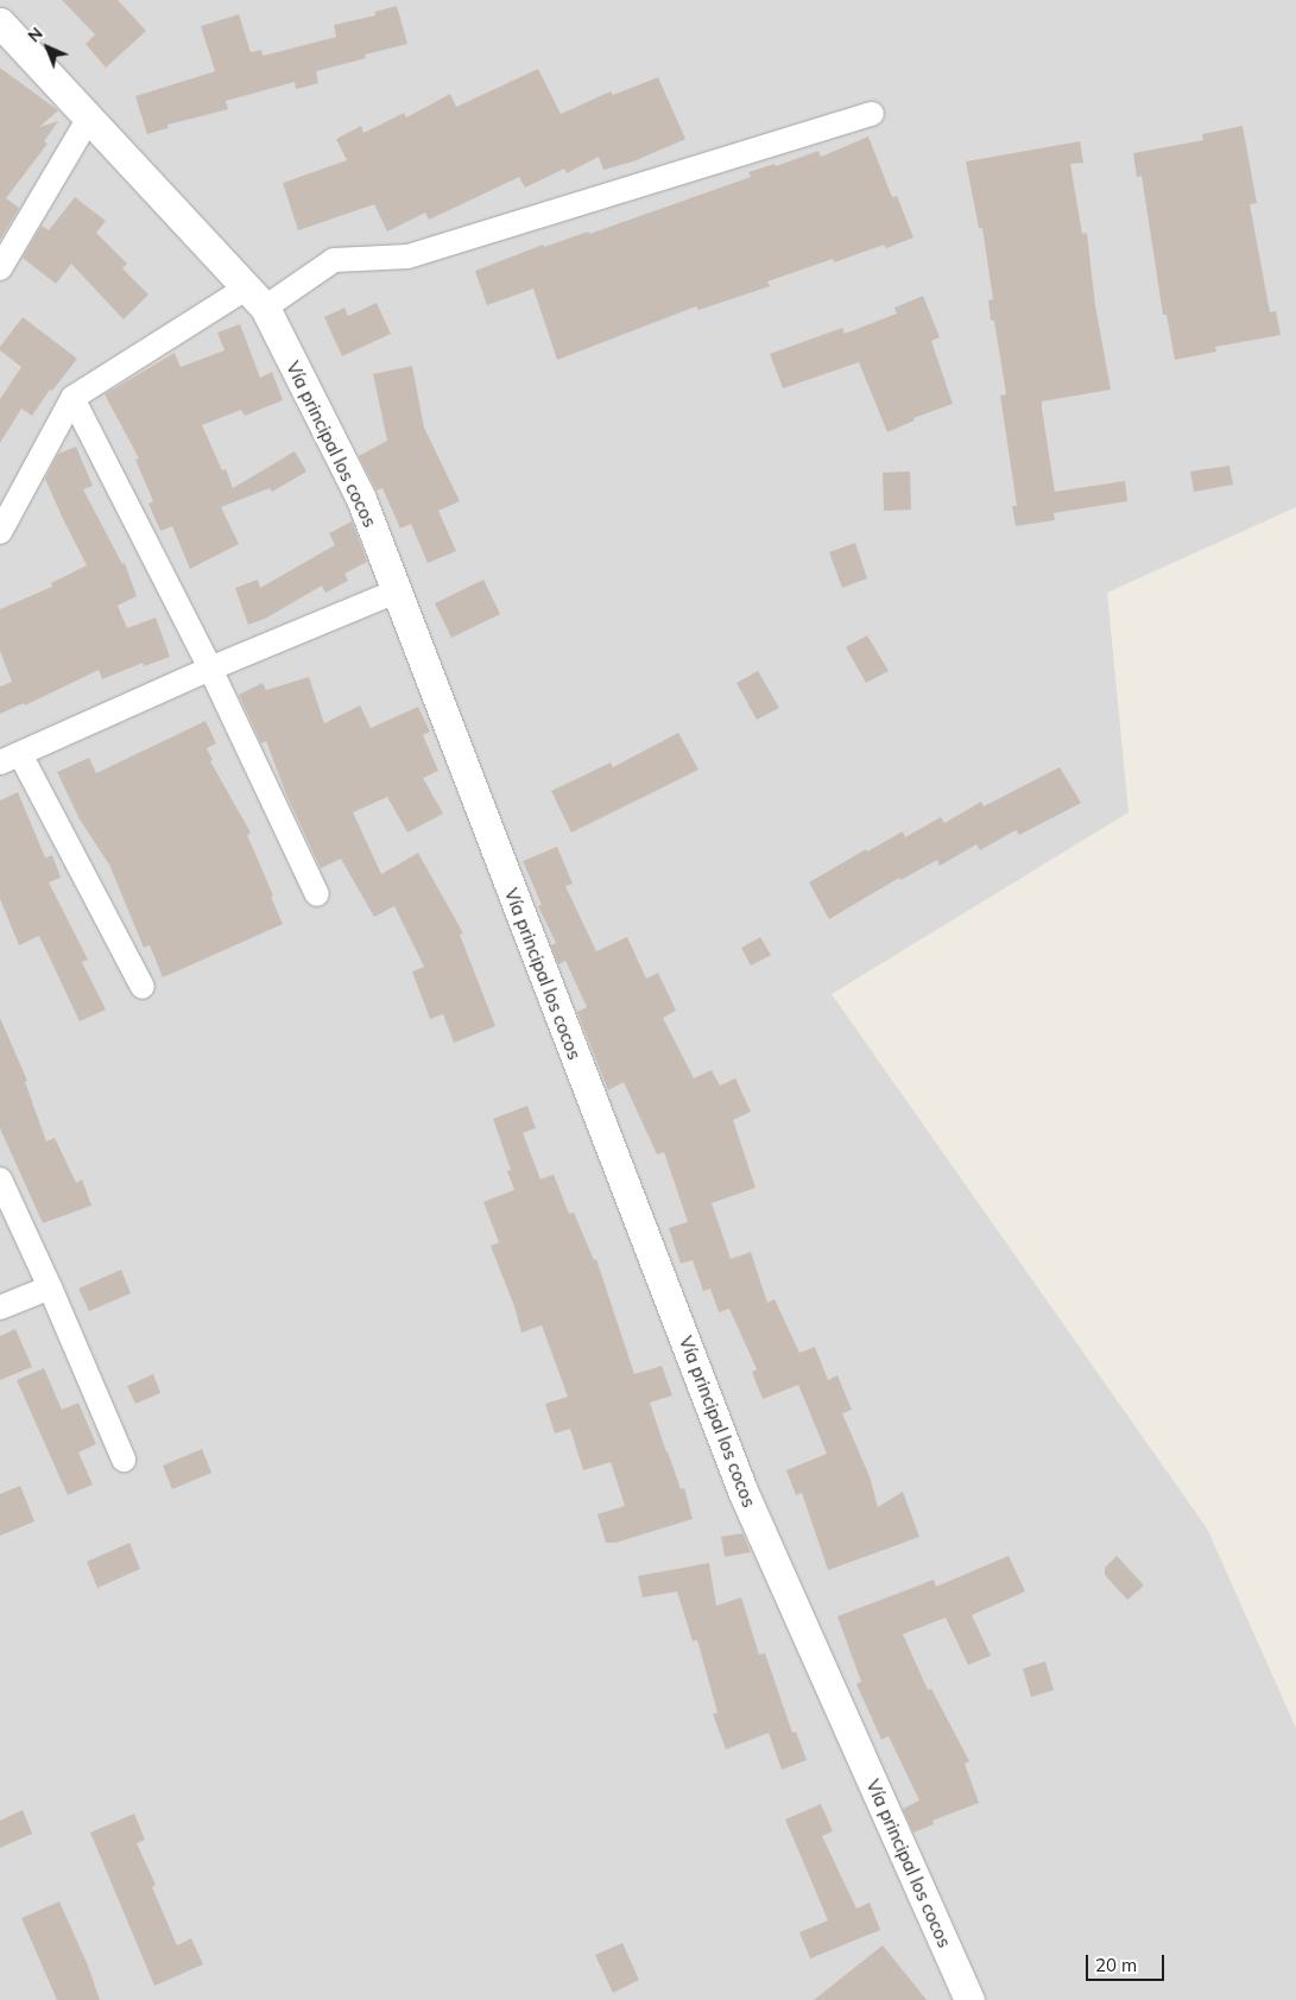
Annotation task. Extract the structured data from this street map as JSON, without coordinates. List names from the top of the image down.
{
  "streets": {
    "street": ["Vía principal los cocos"]
  },
  "scale_bar": "20 m",
  "north": "top left"
}
